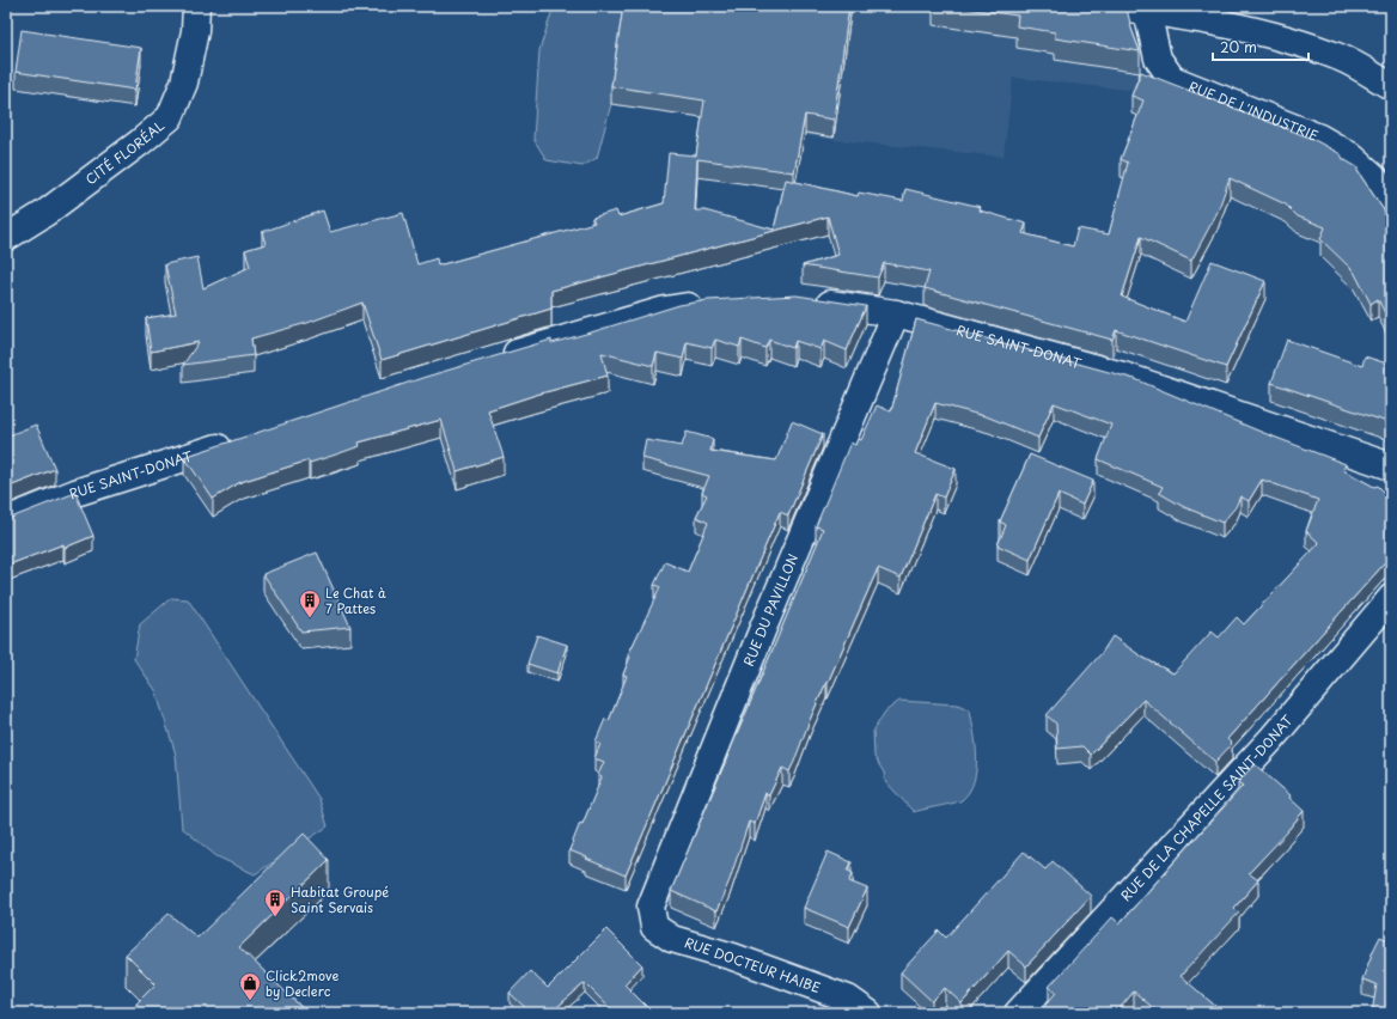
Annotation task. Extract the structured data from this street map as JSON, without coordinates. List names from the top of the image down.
{
  "streets": {
    "street": [
      "RUE DE L'INDUSTRIE",
      "CITÉ FLORÉAL",
      "RUE SAINT-DONAT",
      "RUE DU PAVILLON",
      "RUE DE LA CHAPELLE SAINT-DONAT",
      "RUE DOCTEUR HAIBE"
    ]
  },
  "crossings": [
    ["RUE SAINT-DONAT", "RUE DU PAVILLON"],
    ["RUE DU PAVILLON", "RUE DOCTEUR HAIBE"]
  ],
  "places": {
    "building": ["Le Chat à 7 Pattes", "Habitat Groupé Saint Servais"],
    "shop": ["Click2move by Declerc"]
  },
  "scale_bar": "20 m"
}
